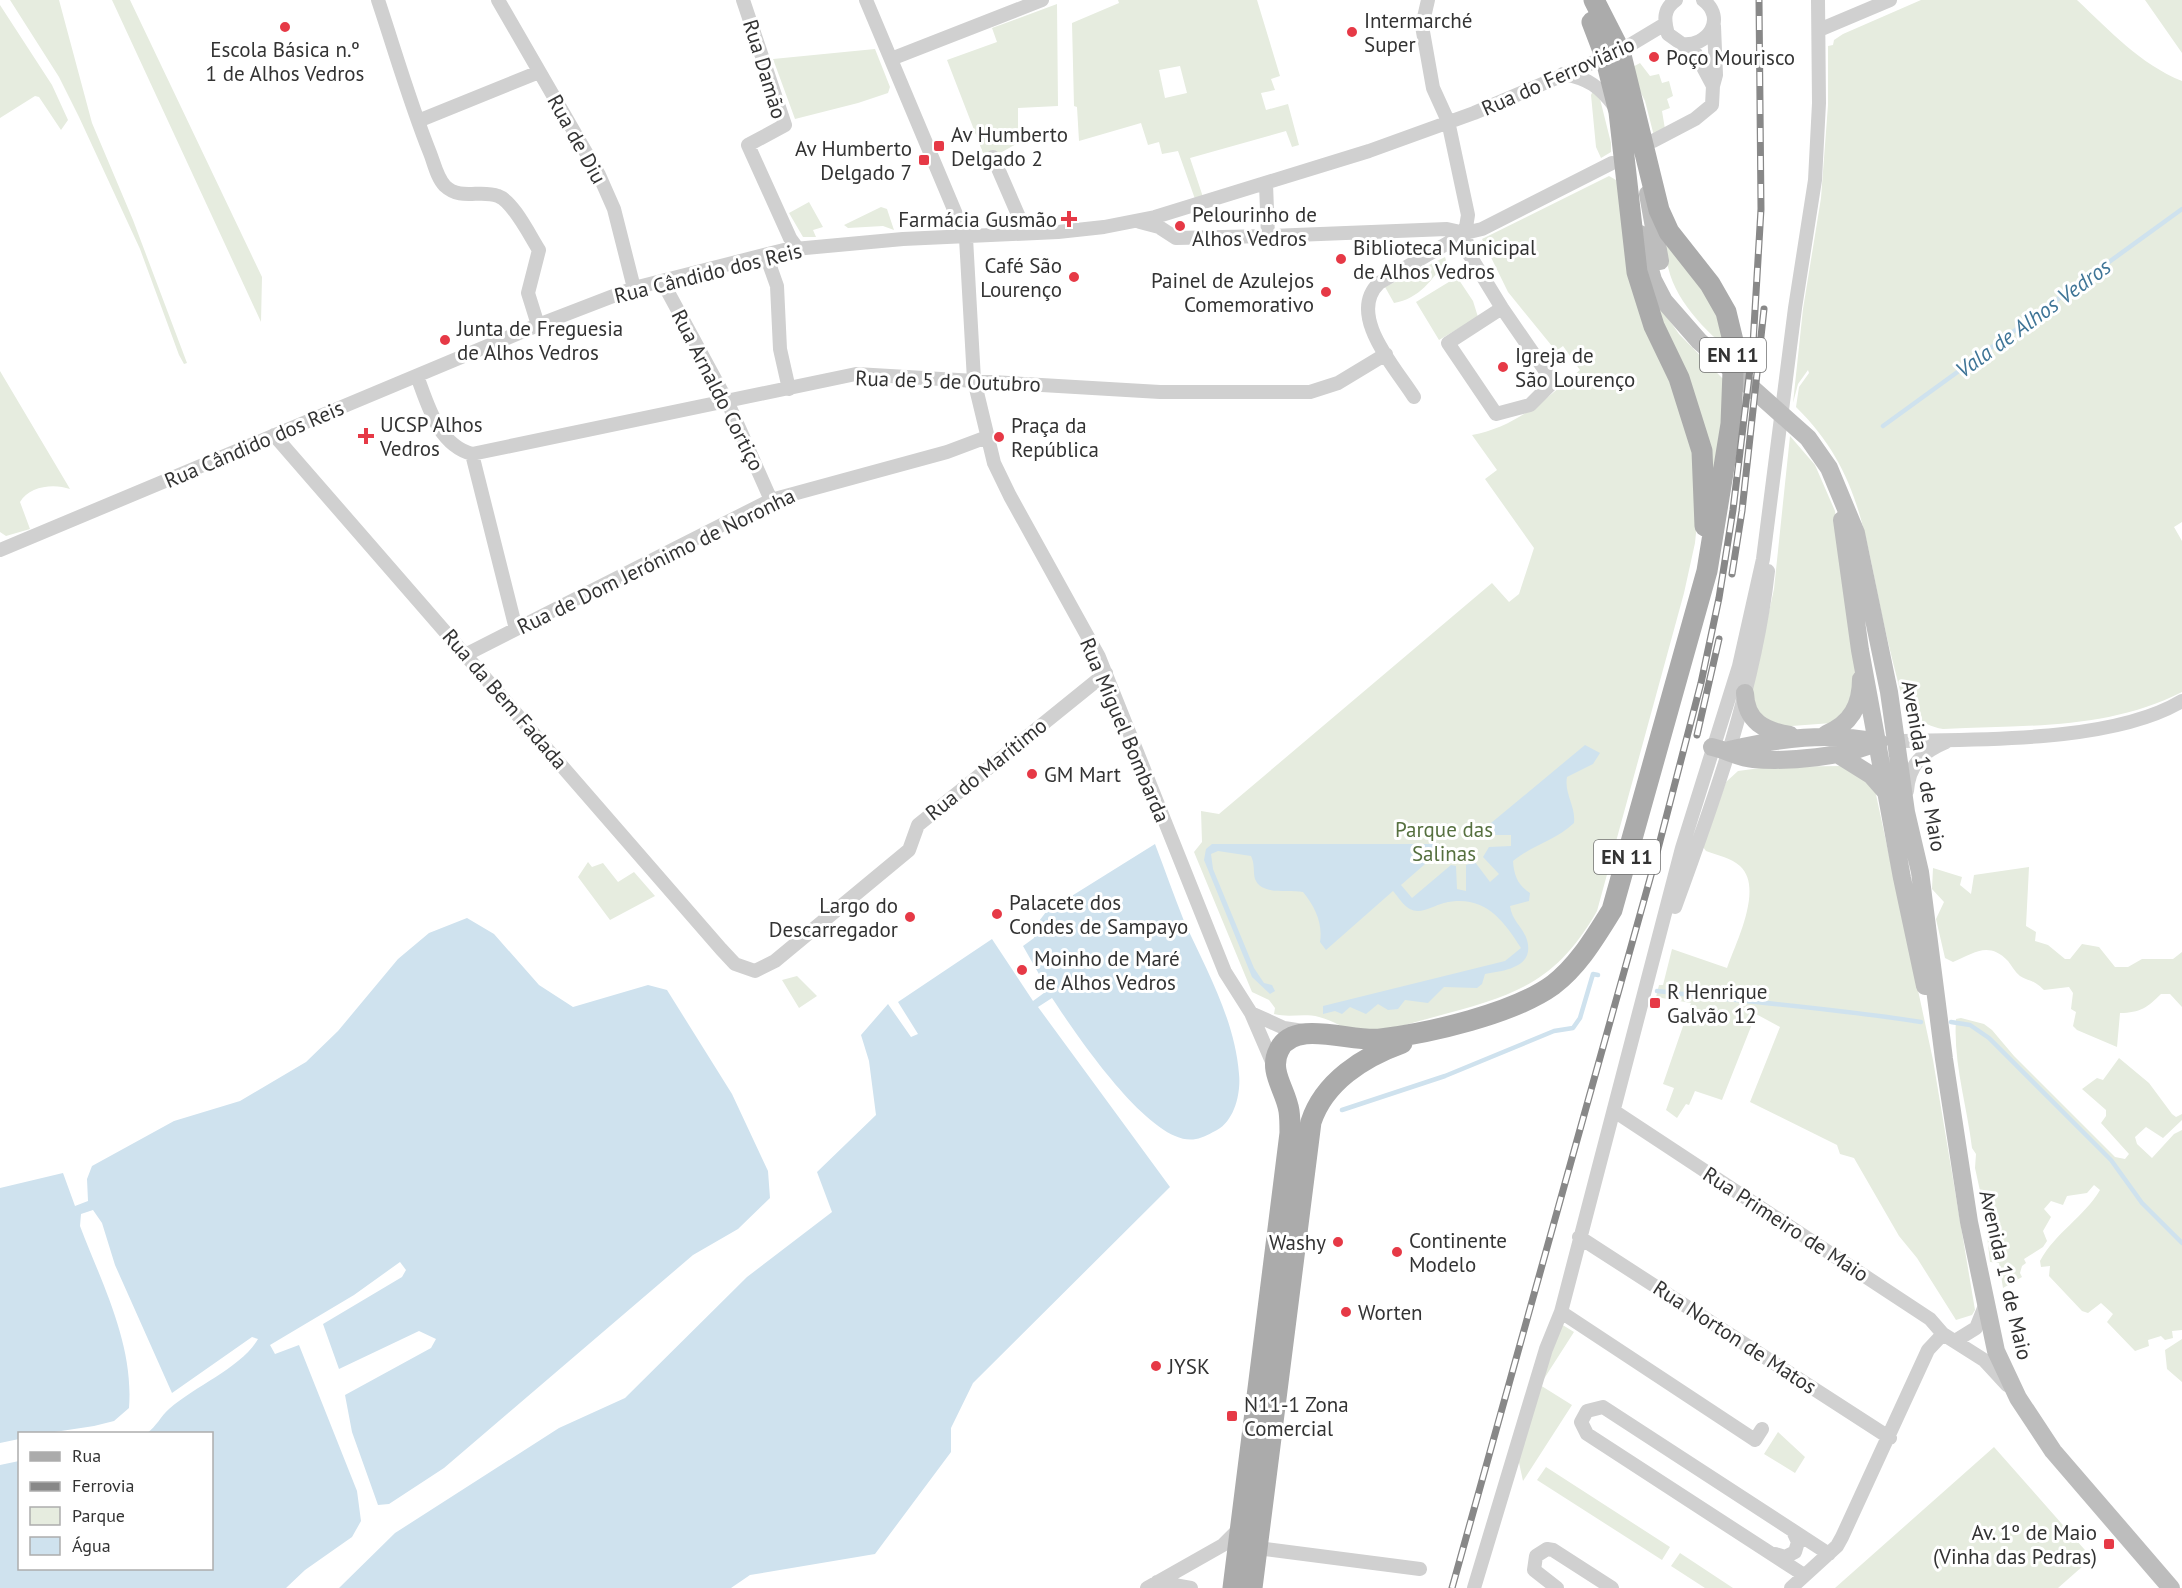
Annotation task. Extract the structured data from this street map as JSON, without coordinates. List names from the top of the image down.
{
  "streets": {
    "main road": ["EN 11", "Avenida 1º de Maio"],
    "street": [
      "Rua Damão",
      "Rua do Ferroviário",
      "Rua de Diu",
      "Rua Cândido dos Reis",
      "Rua de 5 de Outubro",
      "Rua Arnaldo Cortiço",
      "Rua de Dom Jerónimo de Noronha",
      "Rua da Bem Fadada",
      "Rua Miguel Bombarda",
      "Rua do Marítimo",
      "Rua Primeiro de Maio",
      "Rua Norton de Matos"
    ]
  },
  "crossings": [
    ["Rua Damão", "Rua Cândido dos Reis"],
    ["Rua do Ferroviário", "Rua Cândido dos Reis"],
    ["Rua do Ferroviário", "EN 11"],
    ["Rua de Diu", "Rua Cândido dos Reis"],
    ["Rua Cândido dos Reis", "Rua Arnaldo Cortiço"],
    ["Rua Cândido dos Reis", "Rua da Bem Fadada"],
    ["Rua Cândido dos Reis", "Rua Miguel Bombarda"],
    ["Rua de 5 de Outubro", "Rua Arnaldo Cortiço"],
    ["Rua de 5 de Outubro", "Rua Miguel Bombarda"],
    ["Rua Arnaldo Cortiço", "Rua de Dom Jerónimo de Noronha"],
    ["Rua de Dom Jerónimo de Noronha", "Rua da Bem Fadada"],
    ["Rua de Dom Jerónimo de Noronha", "Rua Miguel Bombarda"],
    ["Rua da Bem Fadada", "Rua do Marítimo"],
    ["Rua Miguel Bombarda", "Rua do Marítimo"],
    ["Avenida 1º de Maio", "Rua Primeiro de Maio"]
  ],
  "water": ["Vala de Alhos Vedros"],
  "parks": ["Parque das Salinas"],
  "places": {
    "other": [
      "Escola Básica n.º 1 de Alhos Vedros",
      "Intermarché Super",
      "Poço Mourisco",
      "Pelourinho de Alhos Vedros",
      "Biblioteca Municipal de Alhos Vedros",
      "Café São Lourenço",
      "Painel de Azulejos Comemorativo",
      "Junta de Freguesia de Alhos Vedros",
      "Igreja de São Lourenço",
      "Praça da República",
      "GM Mart",
      "Palacete dos Condes de Sampayo",
      "Largo do Descarregador",
      "Moinho de Maré de Alhos Vedros",
      "Washy",
      "Continente Modelo",
      "Worten",
      "JYSK"
    ],
    "transit": [
      "Av Humberto Delgado 2",
      "Av Humberto Delgado 7",
      "R Henrique Galvão 12",
      "N11-1 Zona Comercial",
      "Av. 1º de Maio (Vinha das Pedras)"
    ],
    "health": ["Farmácia Gusmão", "UCSP Alhos Vedros"]
  },
  "legend": [
    "Rua",
    "Ferrovia",
    "Parque",
    "Água"
  ]
}
